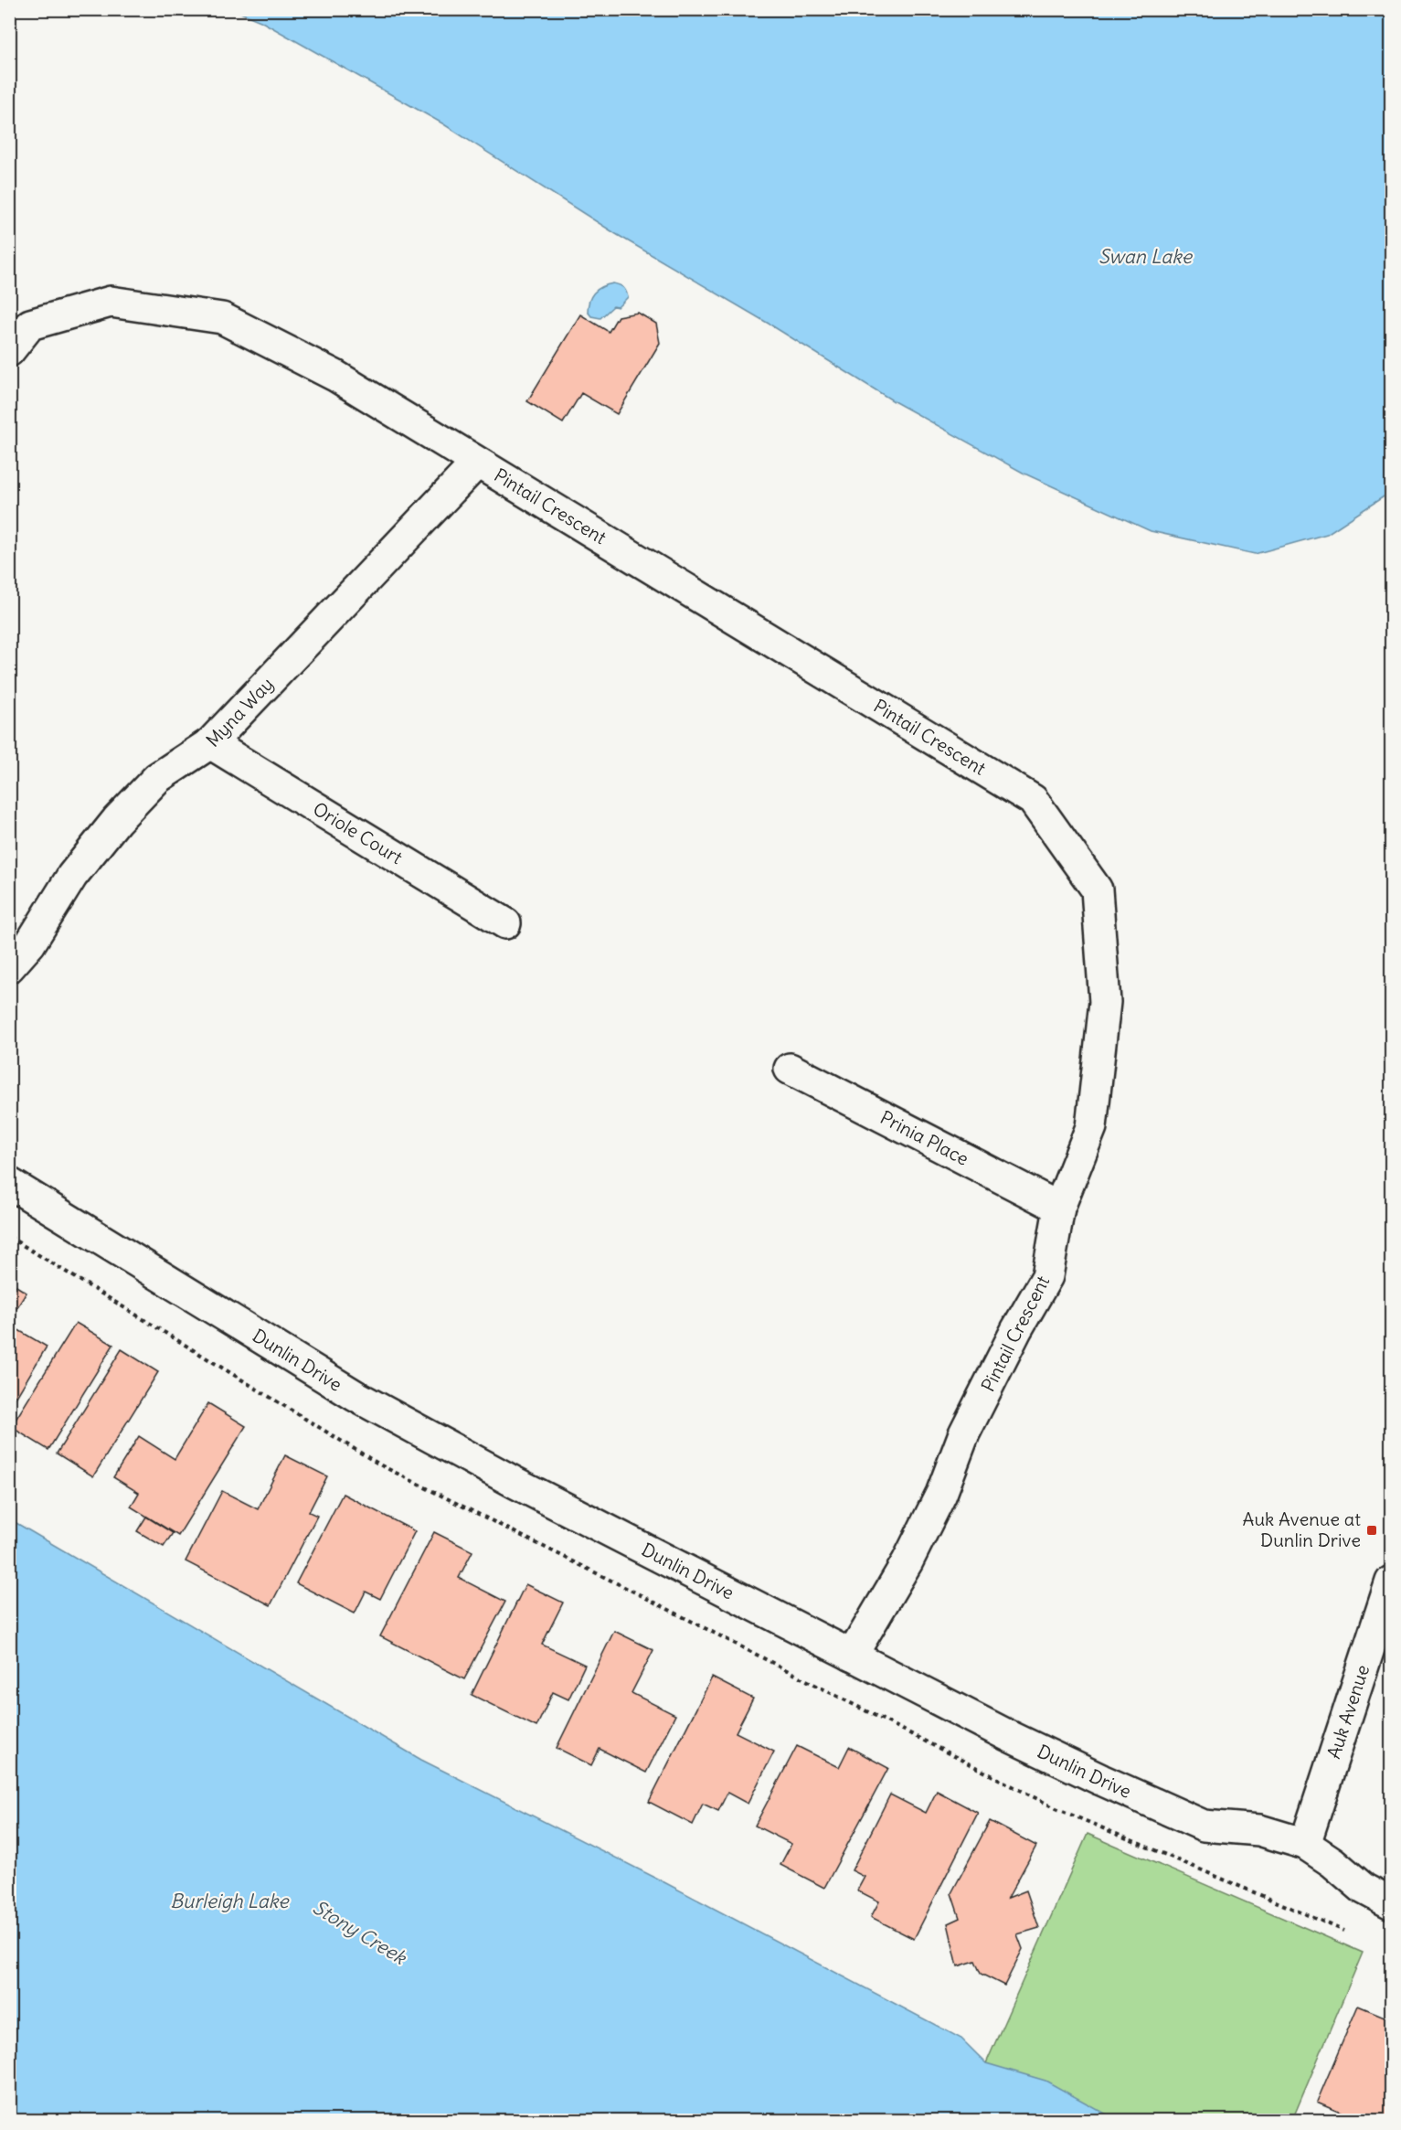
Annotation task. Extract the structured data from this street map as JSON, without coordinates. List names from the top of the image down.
{
  "streets": {
    "street": [
      "Pintail Crescent",
      "Myna Way",
      "Oriole Court",
      "Prinia Place",
      "Dunlin Drive",
      "Auk Avenue"
    ]
  },
  "crossings": [
    ["Pintail Crescent", "Myna Way"],
    ["Pintail Crescent", "Prinia Place"],
    ["Pintail Crescent", "Dunlin Drive"],
    ["Myna Way", "Oriole Court"],
    ["Dunlin Drive", "Auk Avenue"]
  ],
  "water": ["Swan Lake", "Burleigh Lake", "Stony Creek"],
  "places": {
    "transit": ["Auk Avenue at Dunlin Drive"]
  }
}
